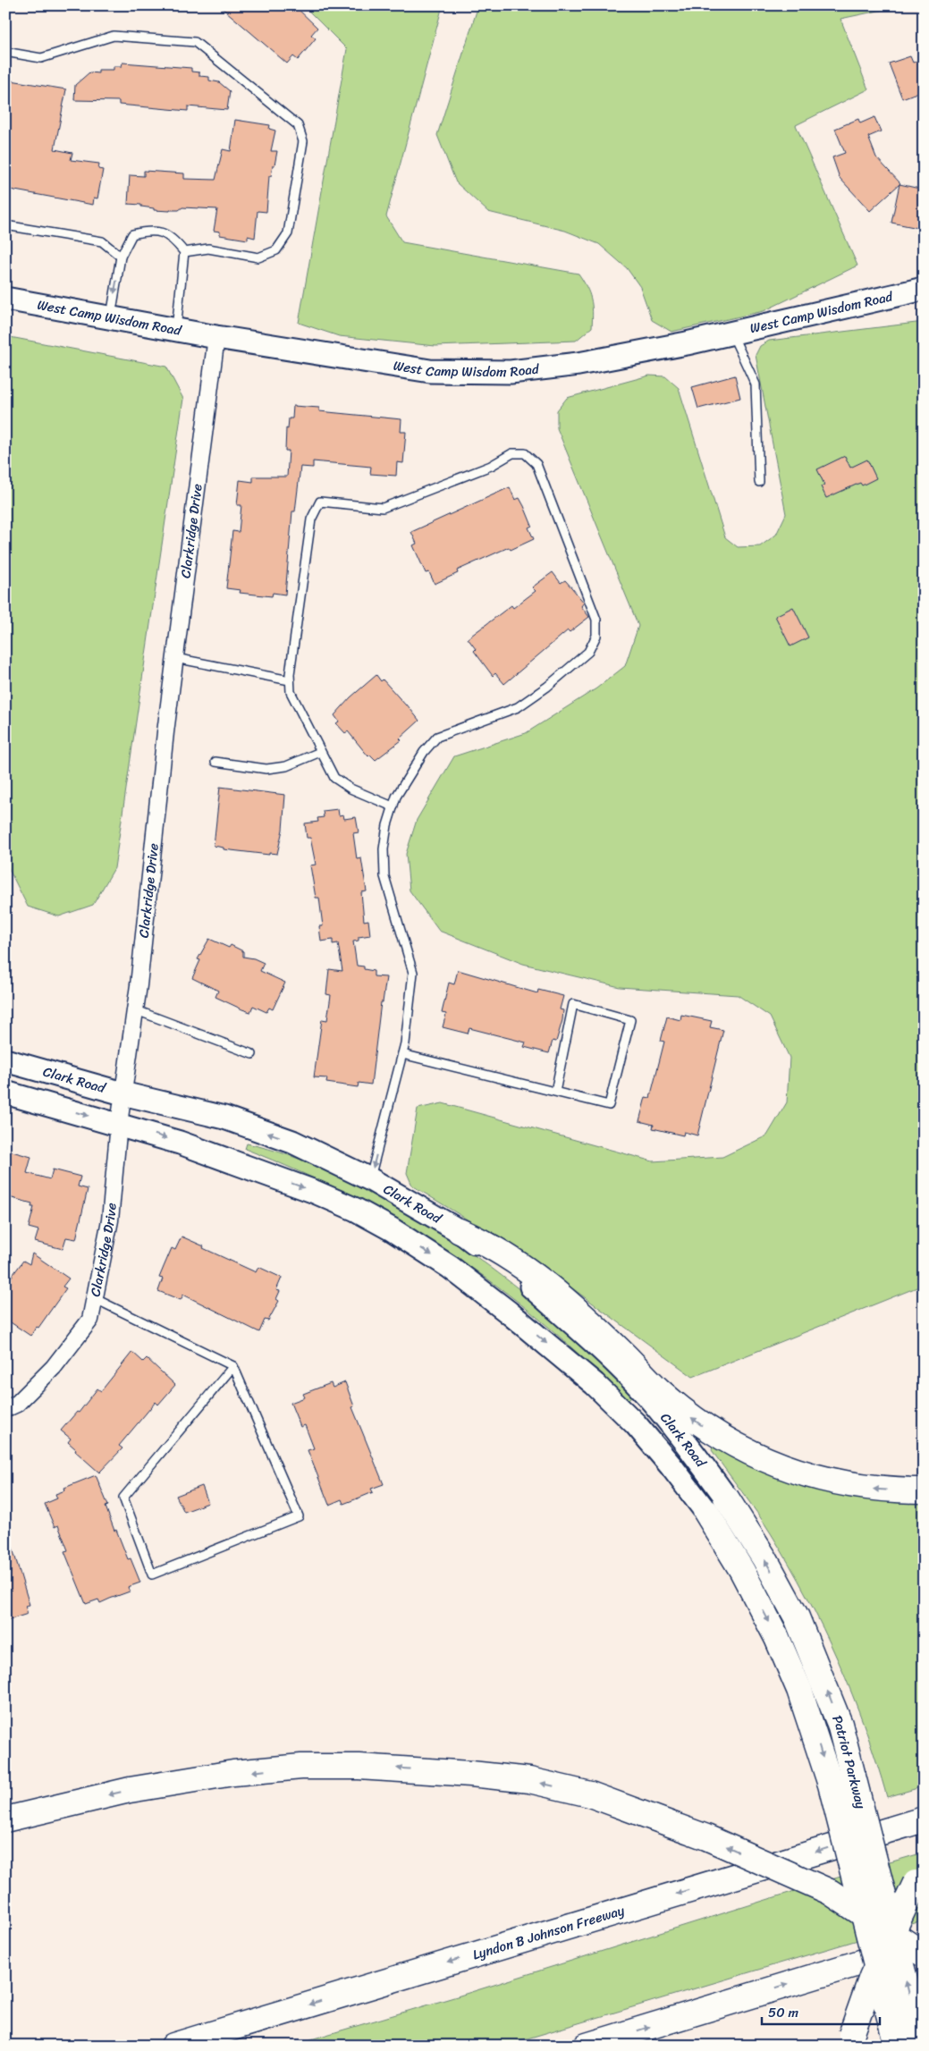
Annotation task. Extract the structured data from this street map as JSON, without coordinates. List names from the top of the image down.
{
  "streets": {
    "highway": ["Patriot Parkway", "Lyndon B Johnson Freeway"],
    "main road": ["West Camp Wisdom Road", "Clark Road"],
    "street": ["Clarkridge Drive"]
  },
  "crossings": [
    ["West Camp Wisdom Road", "Clarkridge Drive"],
    ["Clarkridge Drive", "Clark Road"],
    ["Clark Road", "Patriot Parkway"]
  ],
  "scale_bar": "50 m"
}
